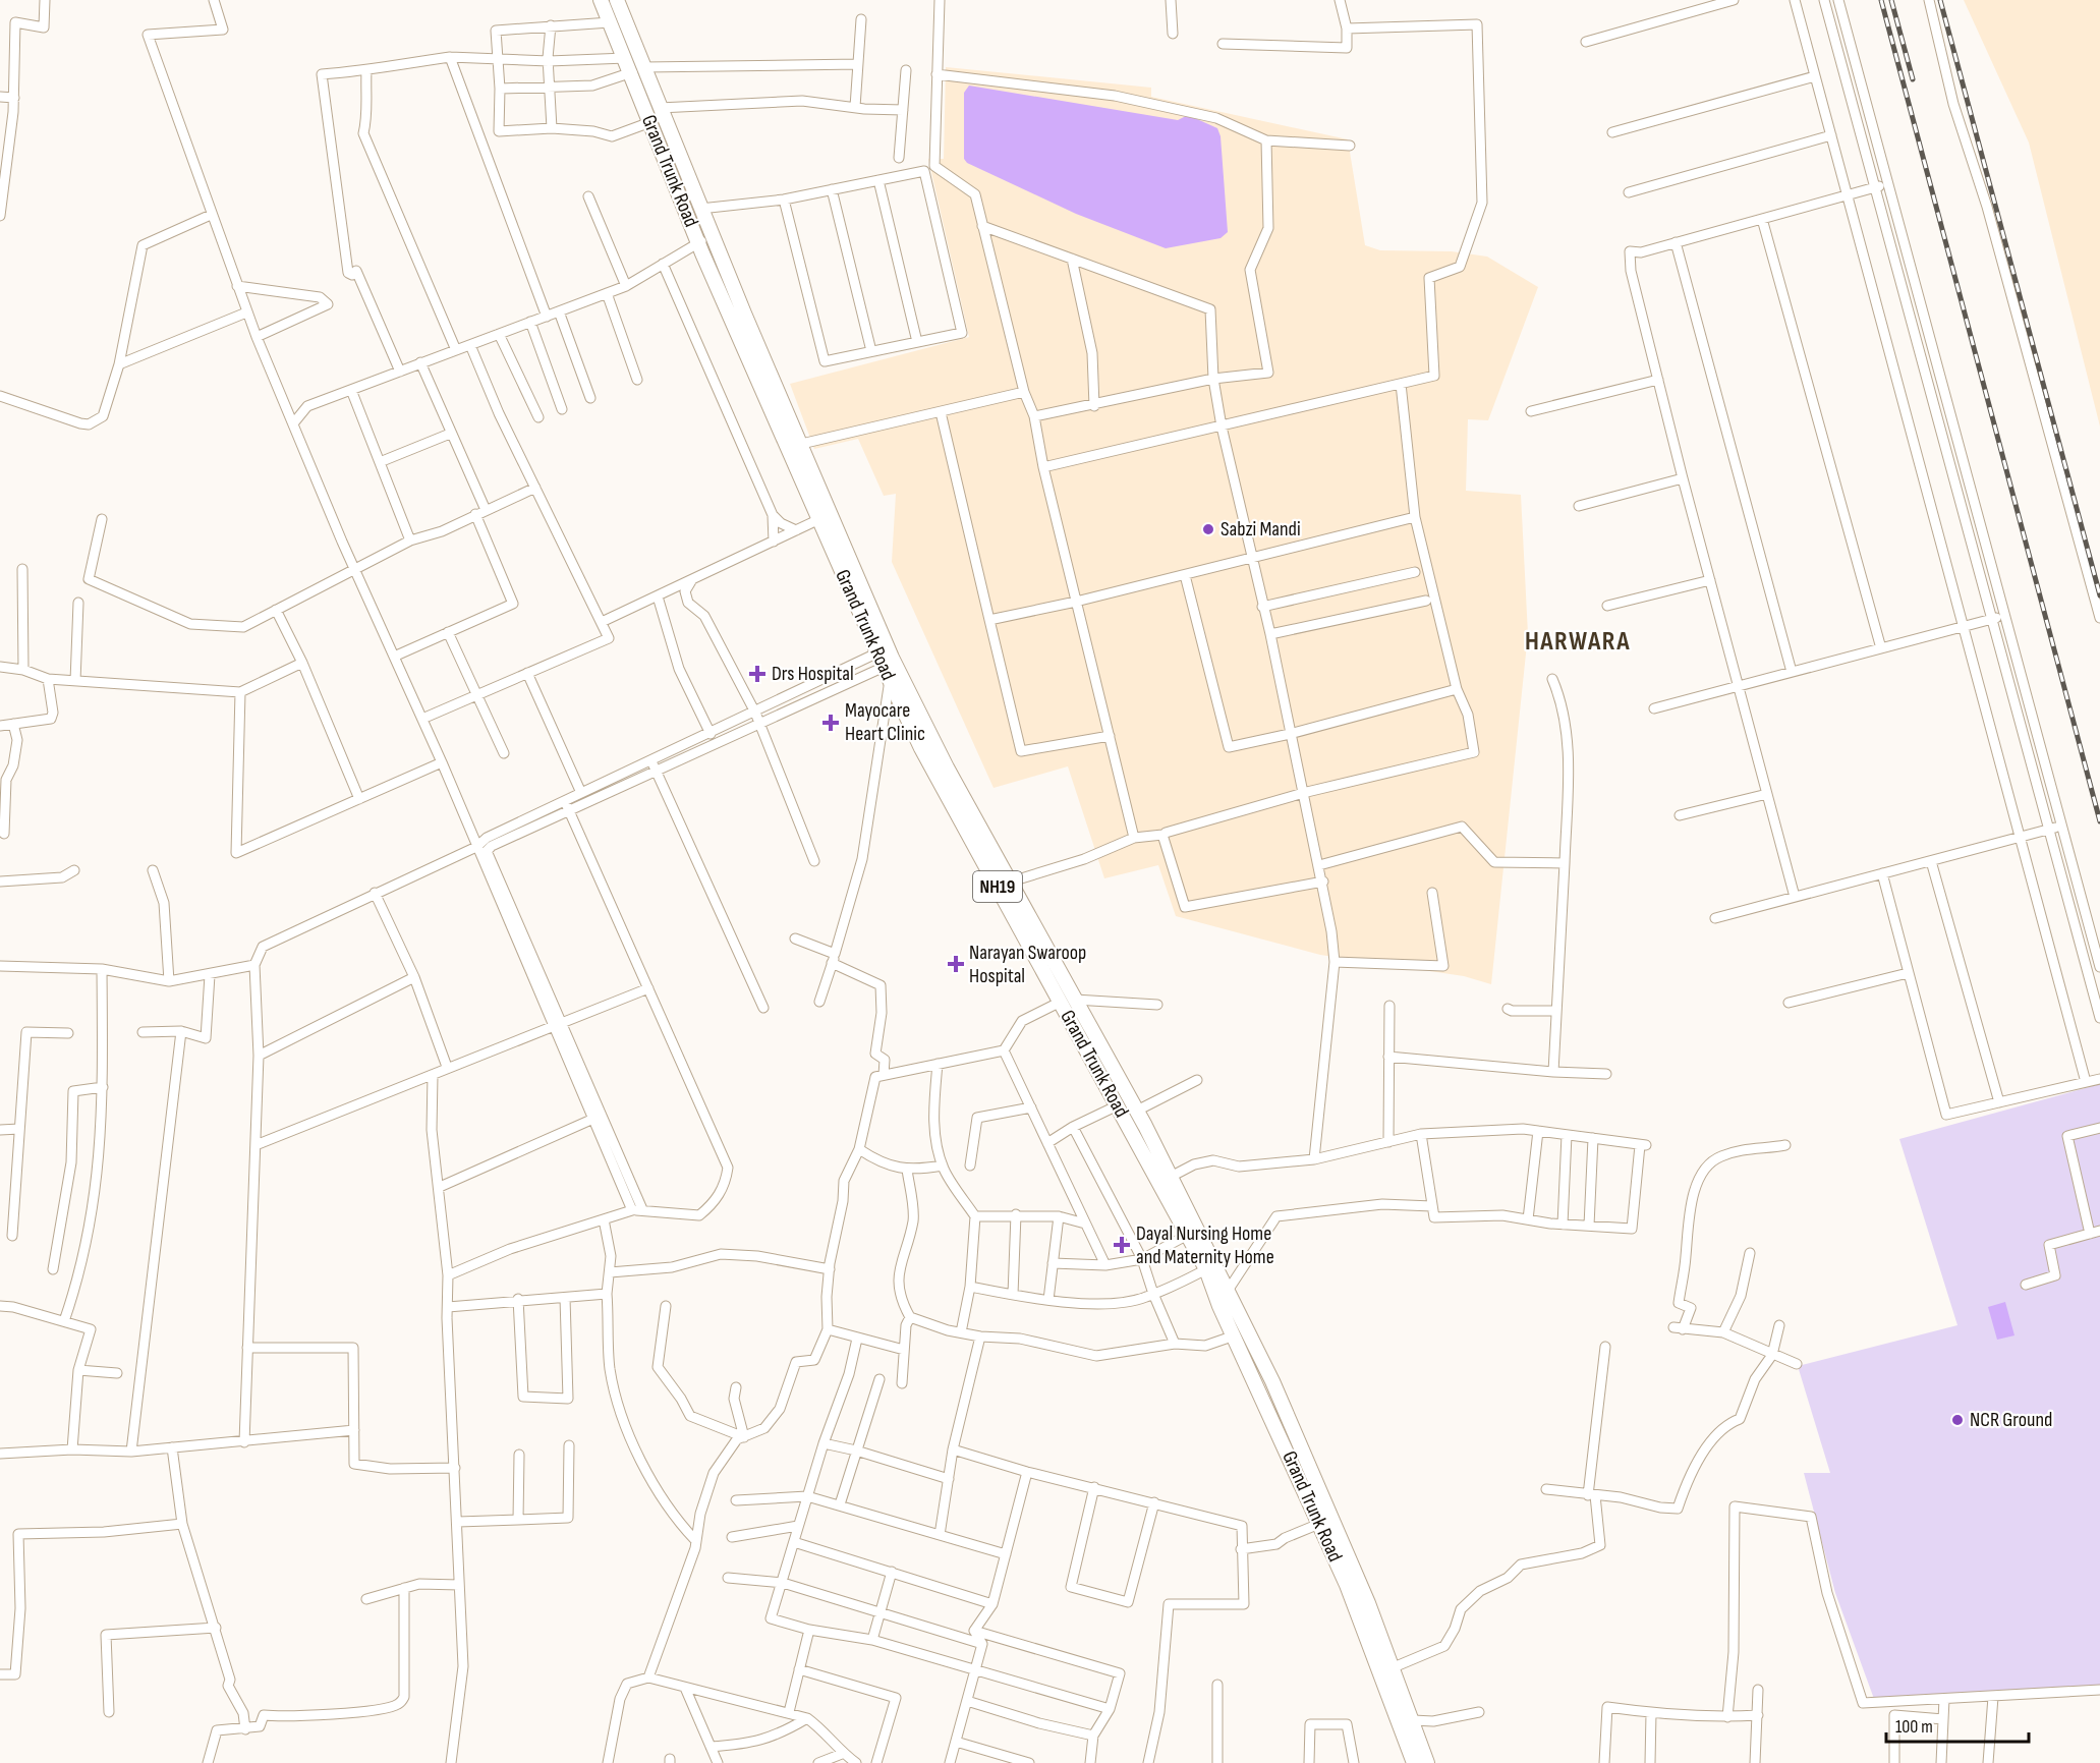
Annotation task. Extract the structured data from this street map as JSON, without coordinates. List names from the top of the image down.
{
  "streets": {
    "highway": ["Grand Trunk Road", "NH19"]
  },
  "districts": ["HARWARA"],
  "places": {
    "other": ["Sabzi Mandi", "NCR Ground"],
    "health": [
      "Drs Hospital",
      "Mayocare Heart Clinic",
      "Narayan Swaroop Hospital",
      "Dayal Nursing Home and Maternity Home"
    ]
  },
  "scale_bar": "100 m"
}
